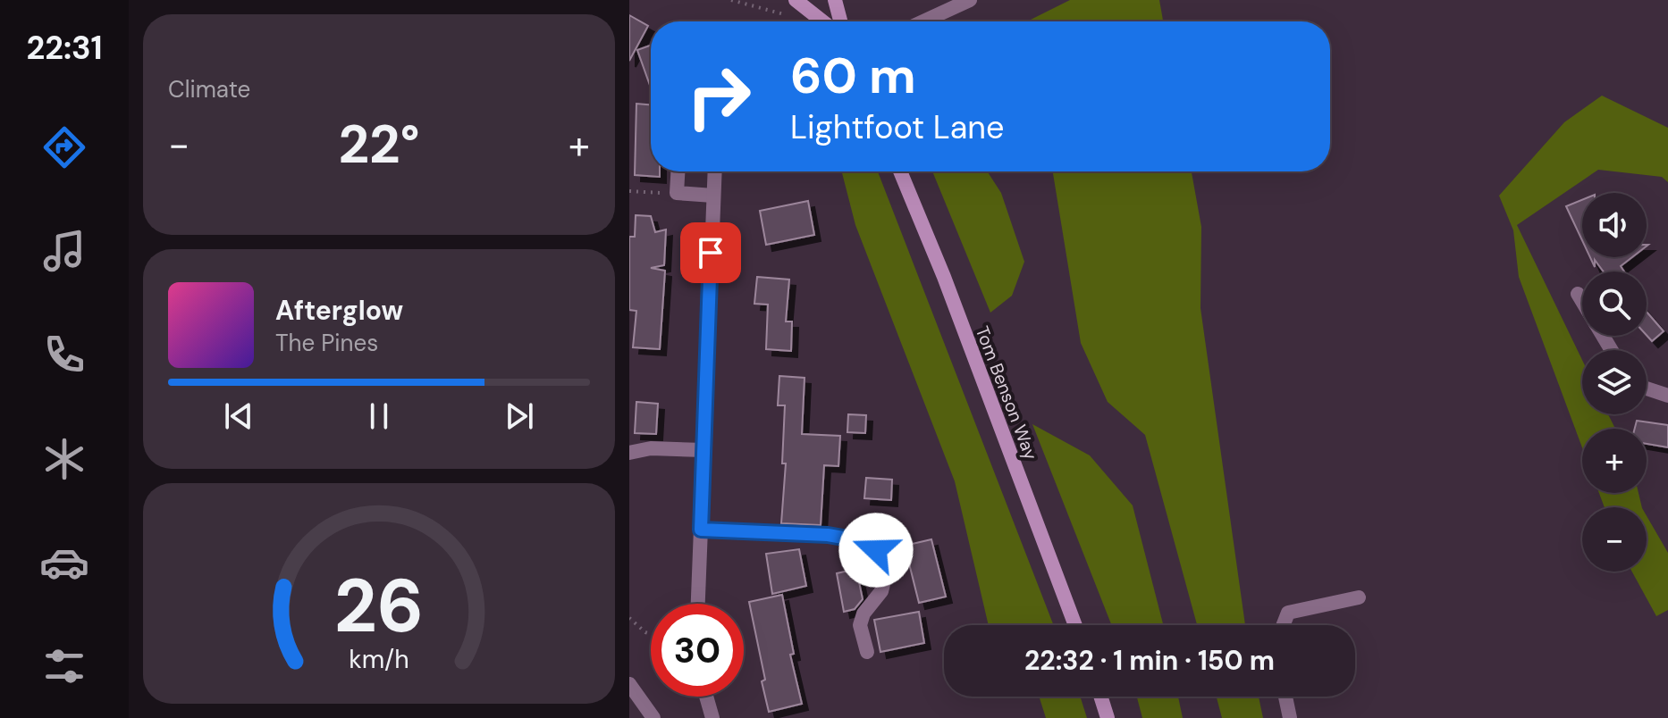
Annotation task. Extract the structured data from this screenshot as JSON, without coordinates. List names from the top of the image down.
{
  "streets": {
    "main road": ["Tom Benson Way"]
  },
  "page": {
    "tabs": "22:31",
    "tile": "Climate",
    "turn": ["60 m", "Lightfoot Lane"],
    "heat": ["−", "22°", "+"],
    "map_buttons": ["+", "−"],
    "song": ["Afterglow", "The Pines"],
    "limit": "30",
    "trip": "22:32 · 1 min · 150 m",
    "gauge": ["26", "km/h"]
  }
}
